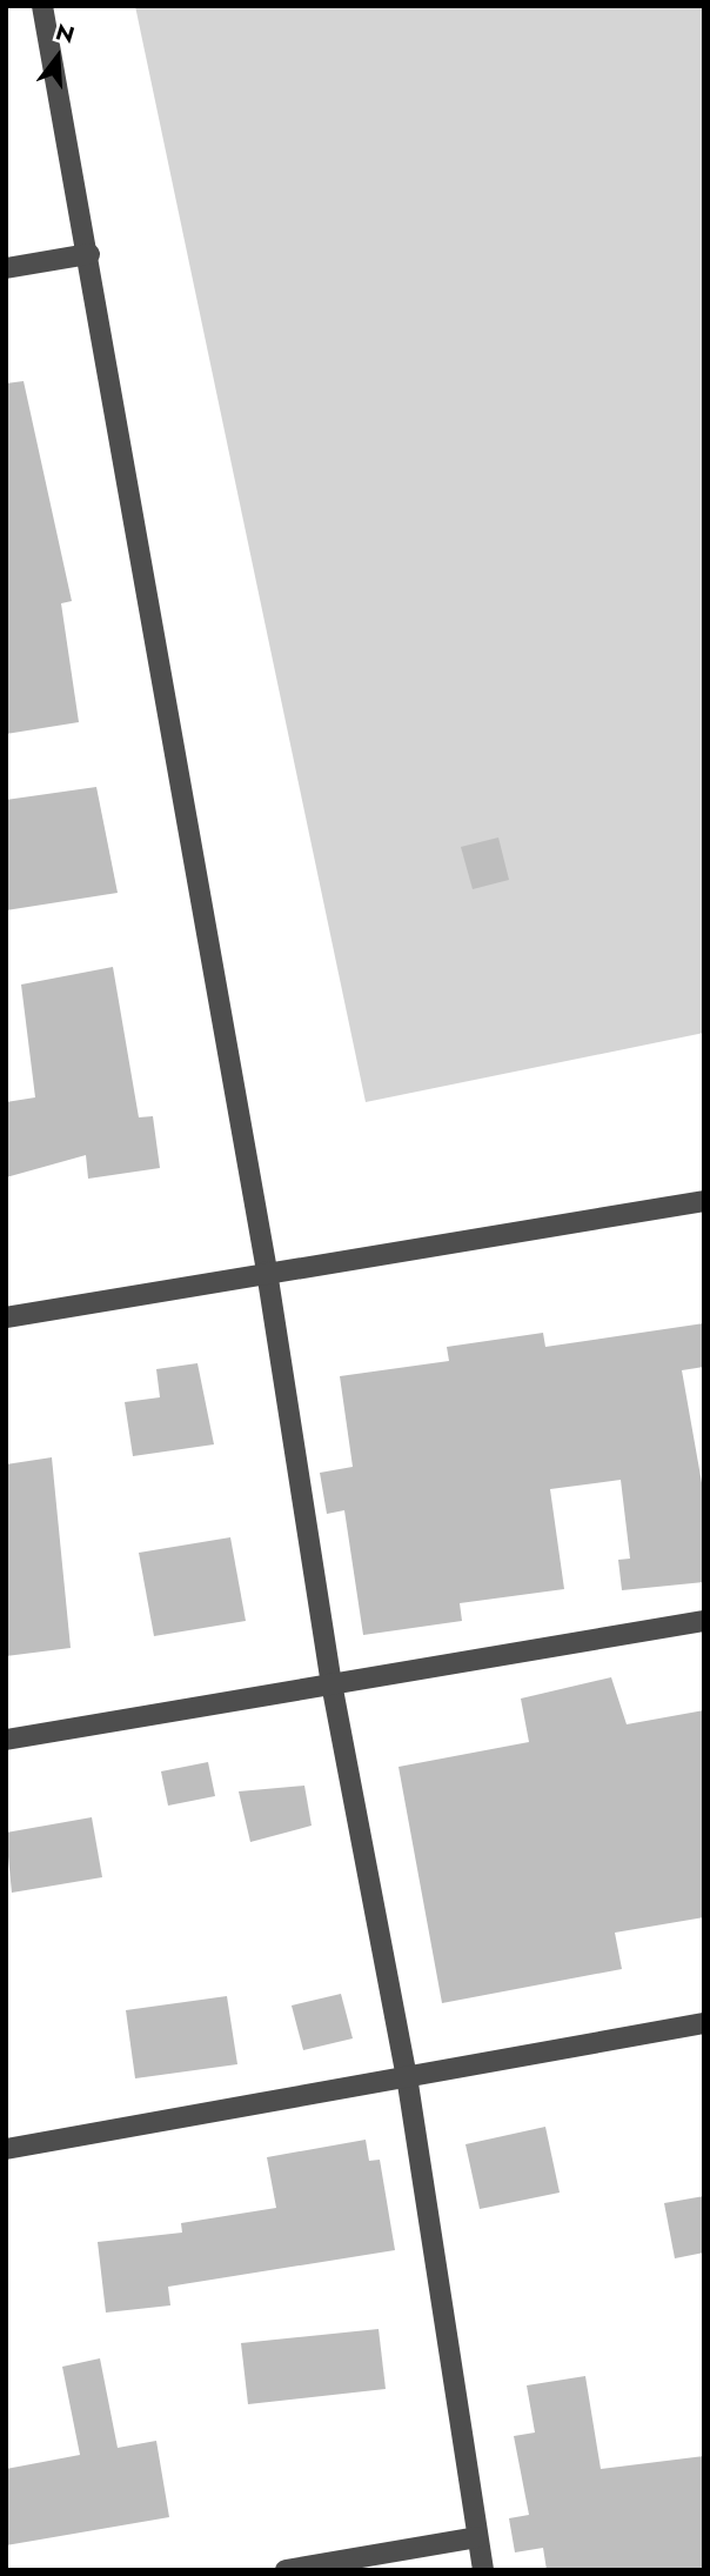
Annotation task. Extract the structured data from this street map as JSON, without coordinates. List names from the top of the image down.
{
  "north": "top"
}
